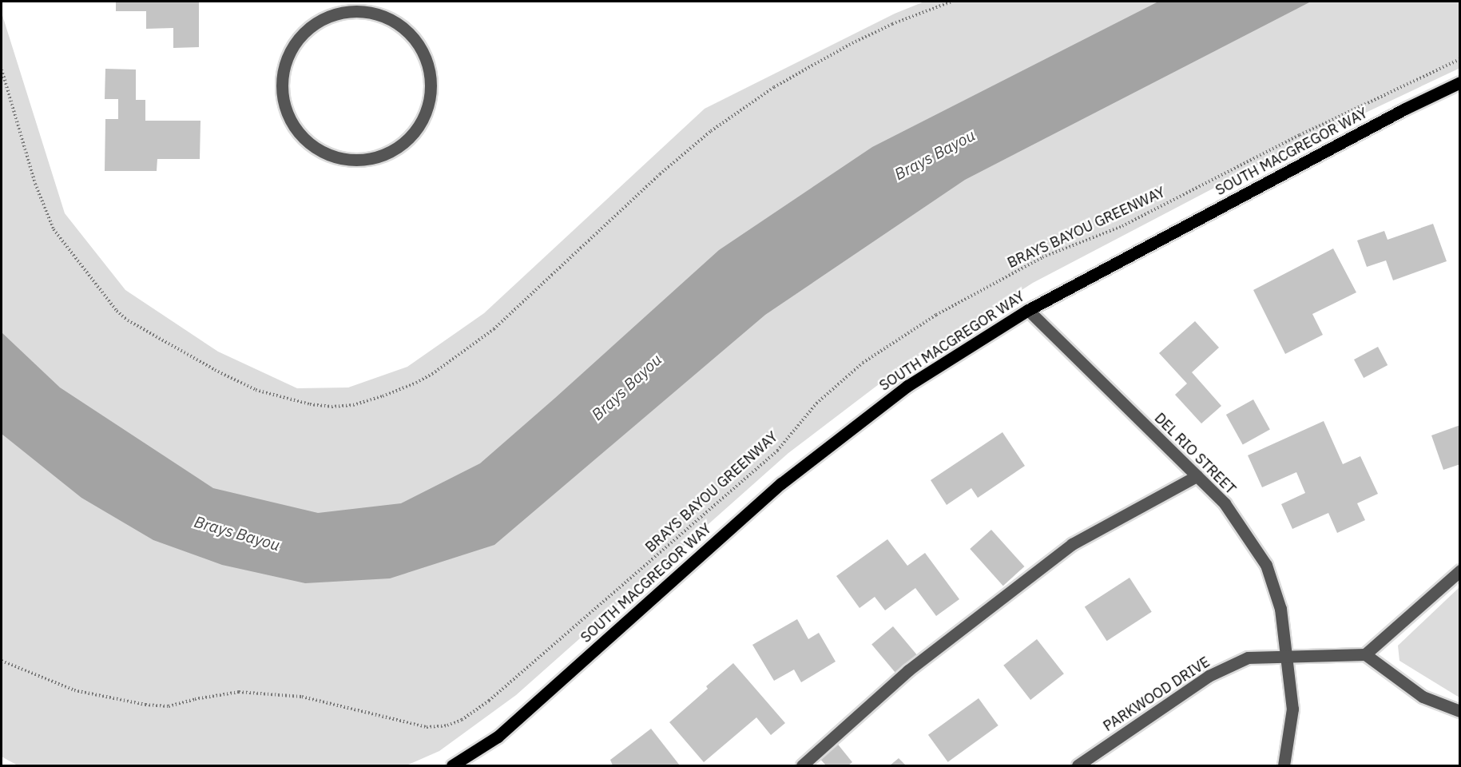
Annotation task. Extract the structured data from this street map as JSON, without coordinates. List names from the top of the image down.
{
  "streets": {
    "main road": ["SOUTH MACGREGOR WAY"],
    "street": ["DEL RIO STREET", "PARKWOOD DRIVE"],
    "path": ["BRAYS BAYOU GREENWAY"]
  },
  "crossings": [
    ["SOUTH MACGREGOR WAY", "DEL RIO STREET"],
    ["DEL RIO STREET", "PARKWOOD DRIVE"]
  ],
  "water": ["Brays Bayou"]
}
